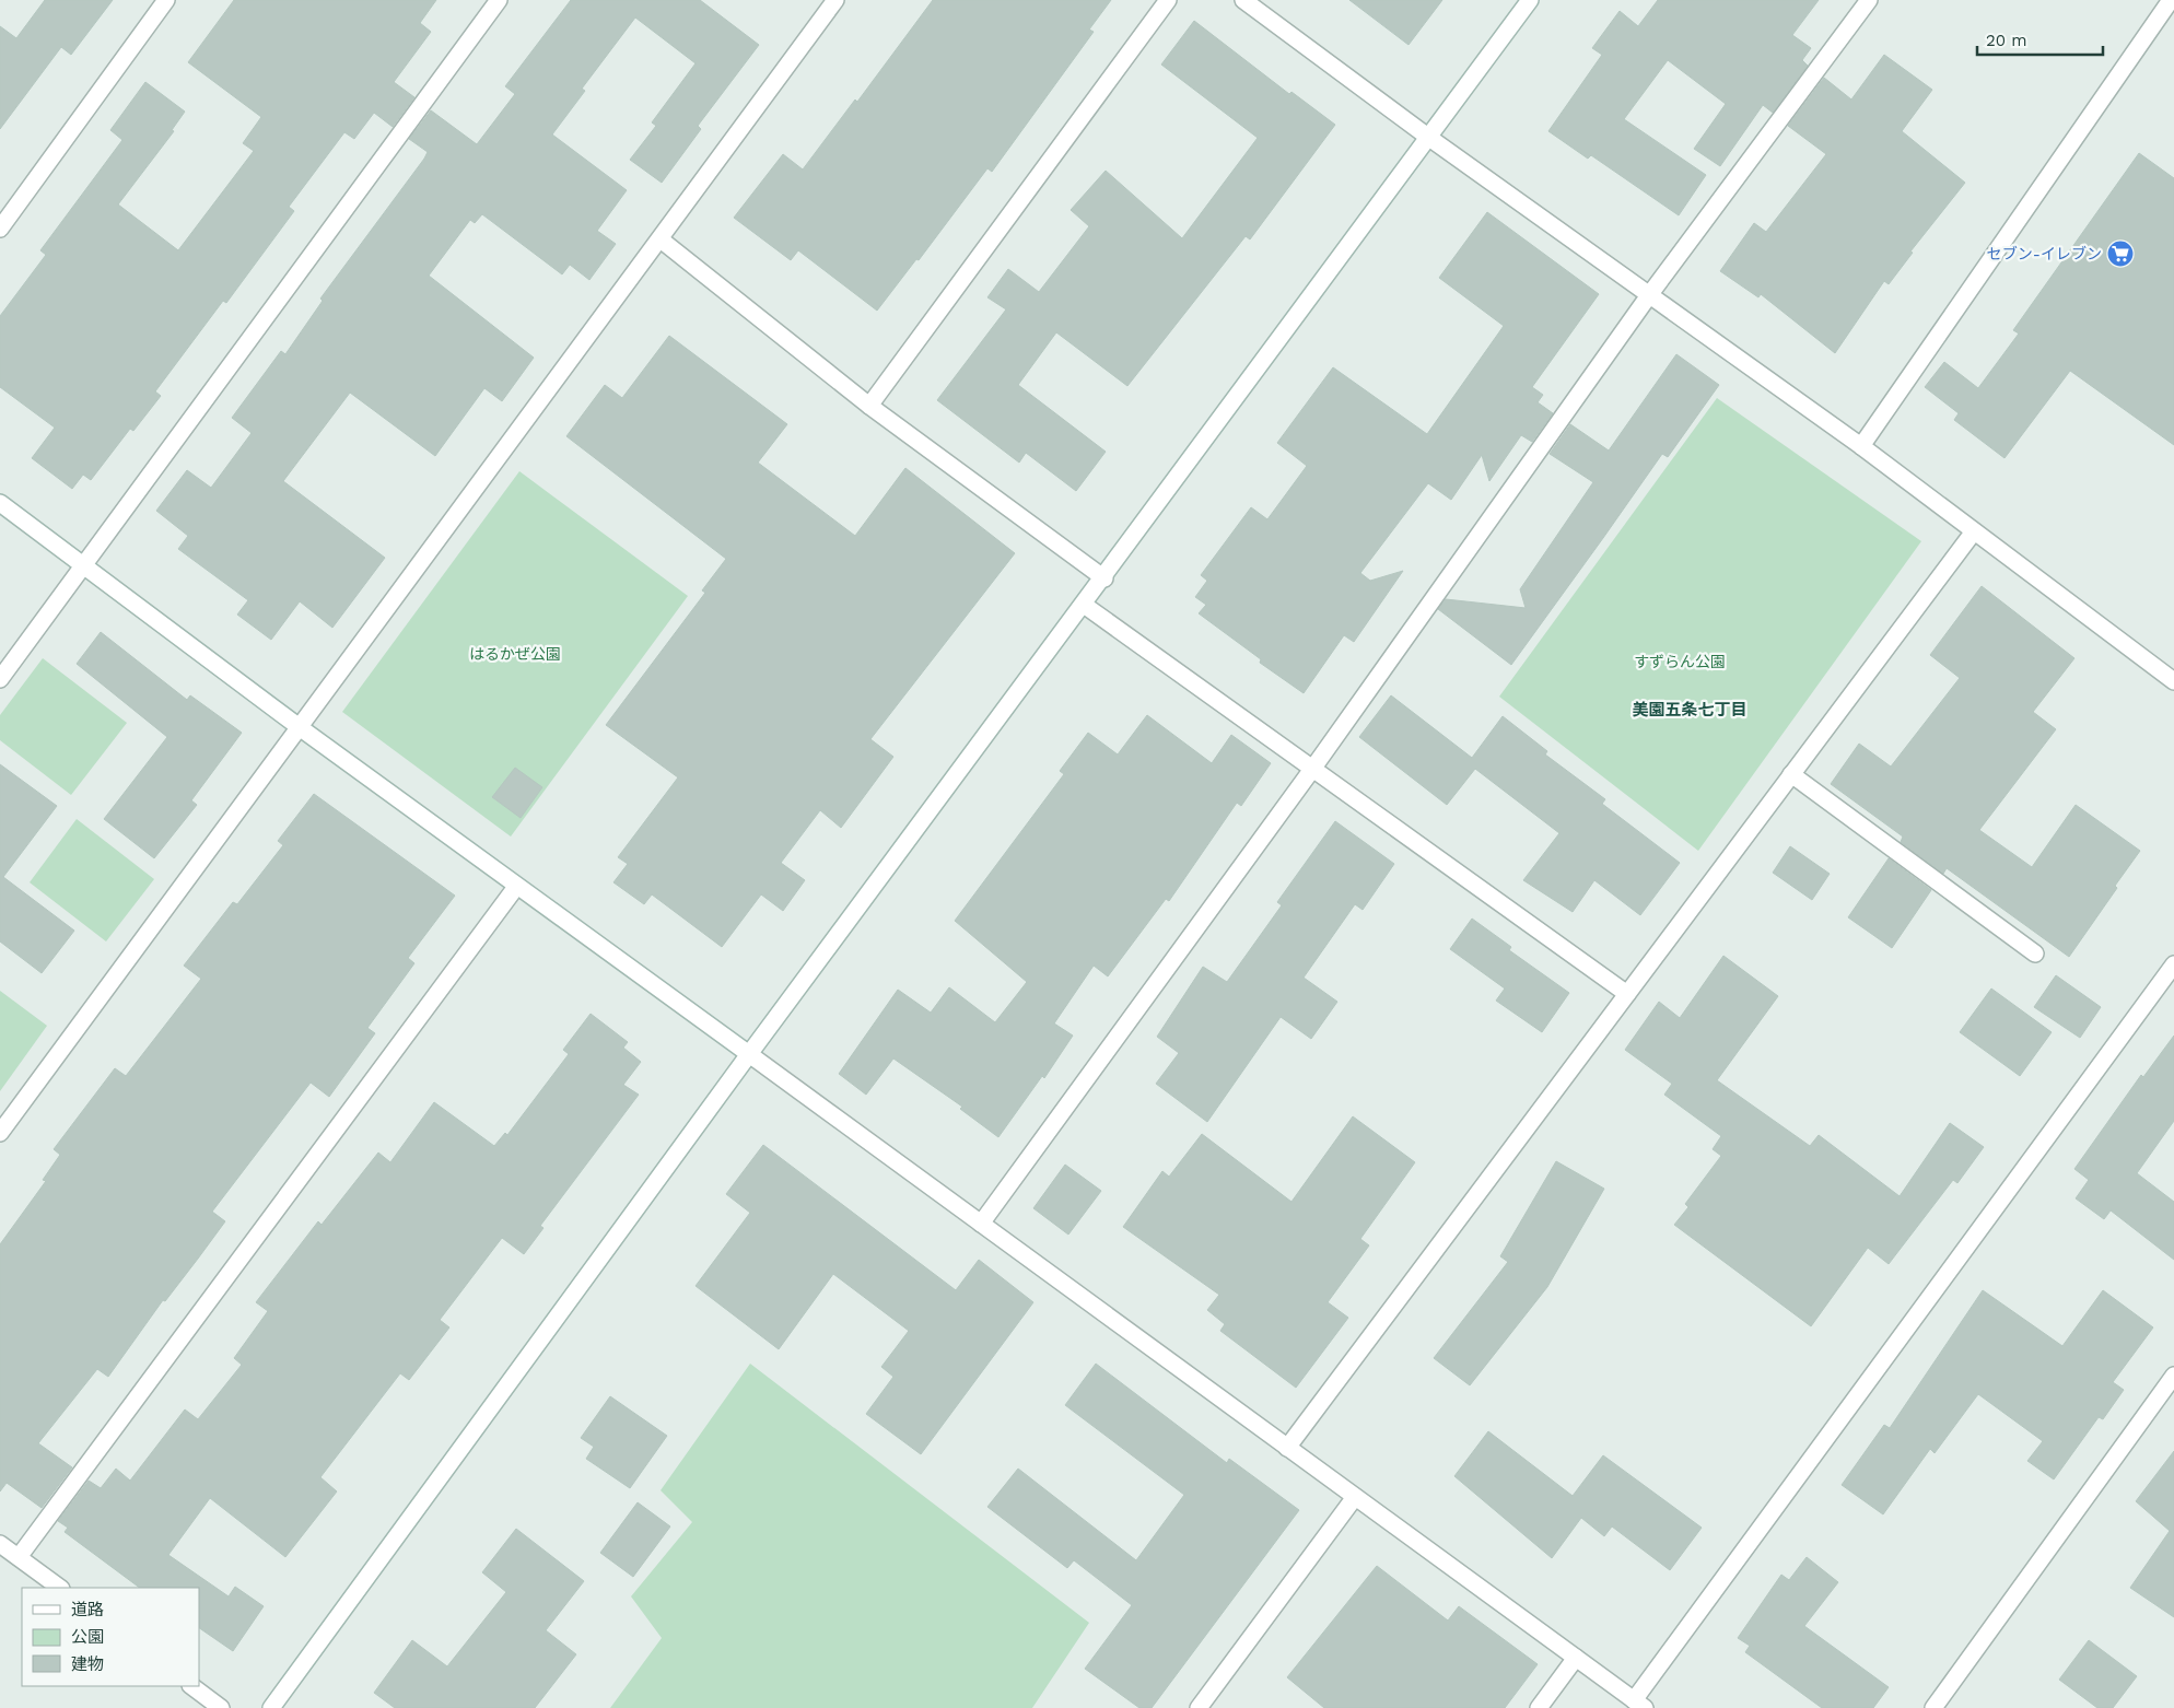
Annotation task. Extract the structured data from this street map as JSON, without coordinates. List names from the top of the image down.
{
  "districts": ["美園五条七丁目"],
  "parks": ["はるかぜ公園", "すずらん公園"],
  "places": {
    "supermarket": ["セブン-イレブン"]
  },
  "legend": ["道路", "公園", "建物"],
  "scale_bar": "20 m"
}
